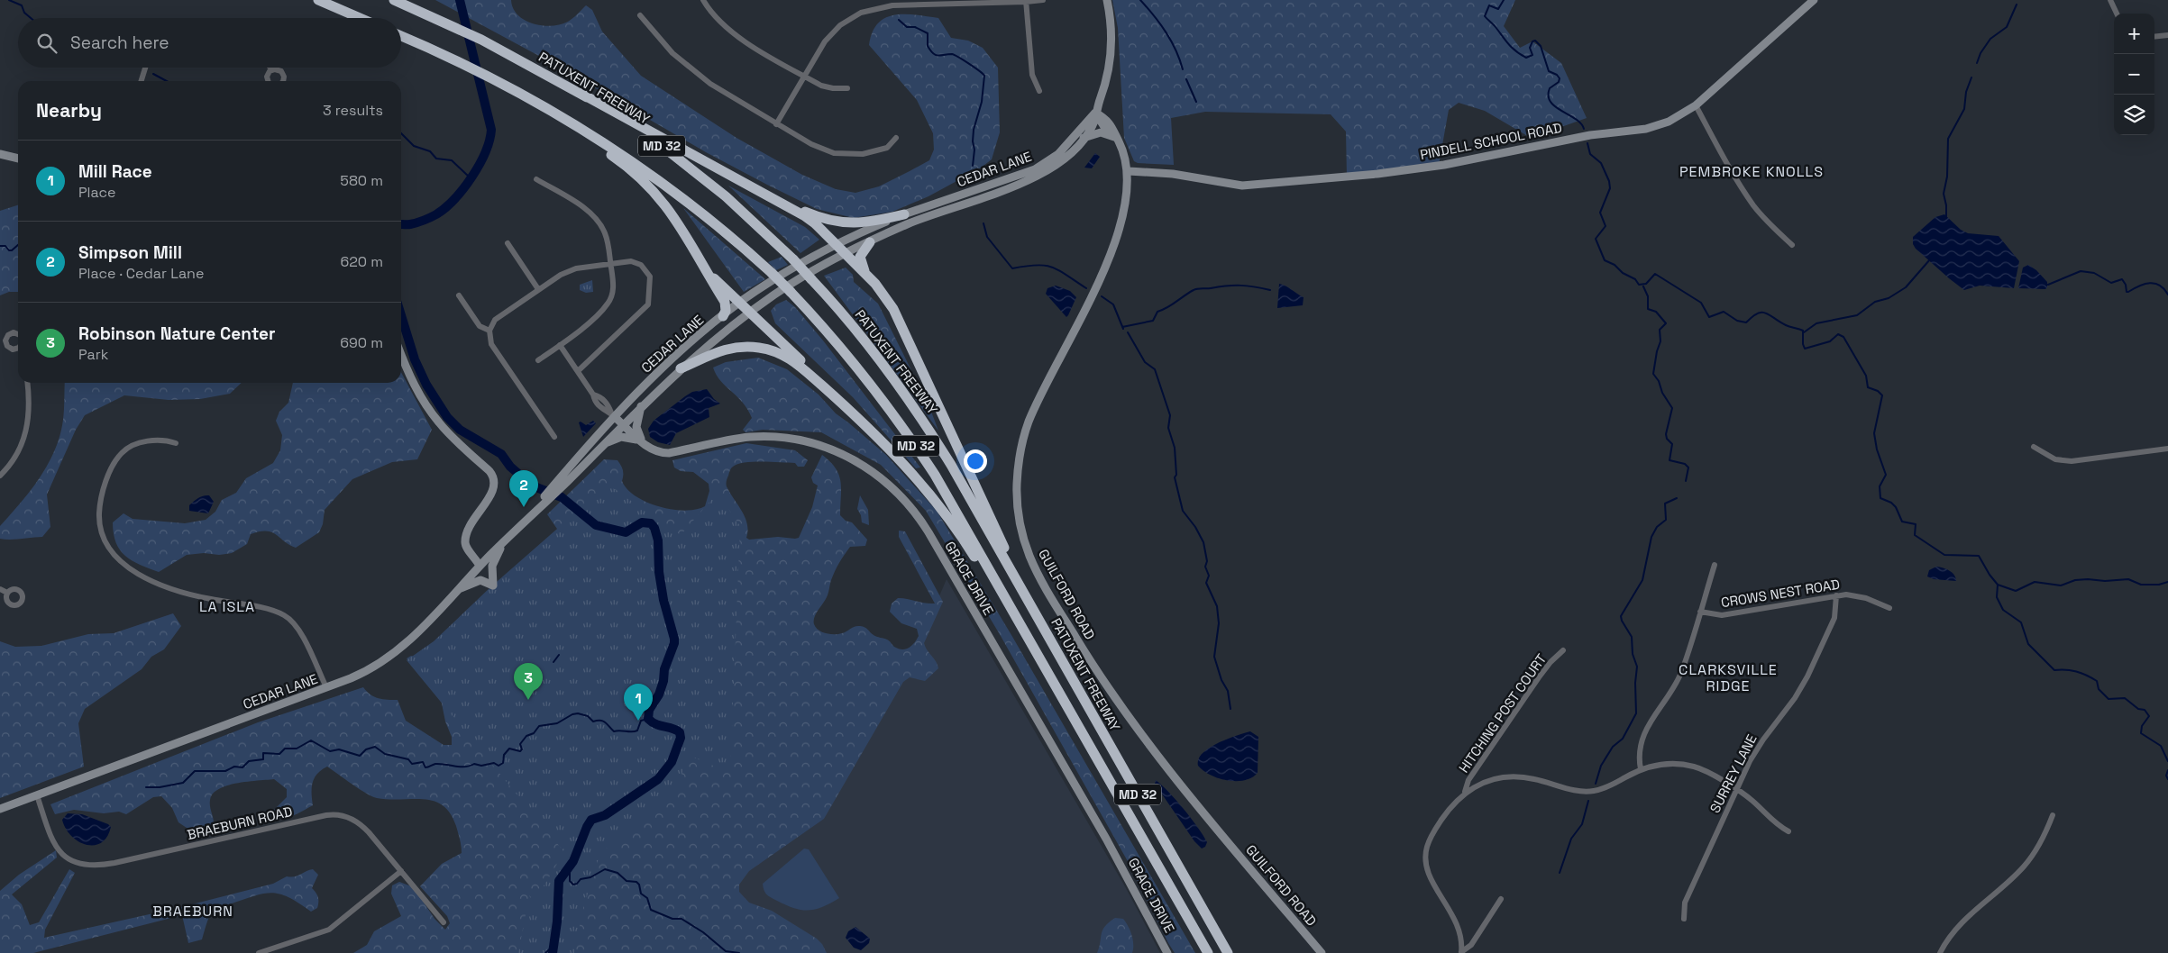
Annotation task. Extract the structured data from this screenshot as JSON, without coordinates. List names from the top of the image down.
{
  "streets": {
    "highway": ["PATUXENT FREEWAY", "MD 32"],
    "main road": [
      "PINDELL SCHOOL ROAD",
      "CEDAR LANE",
      "GRACE DRIVE",
      "GUILFORD ROAD"
    ],
    "street": [
      "CROWS NEST ROAD",
      "HITCHING POST COURT",
      "SURREY LANE",
      "BRAEBURN ROAD"
    ]
  },
  "crossings": [
    ["PINDELL SCHOOL ROAD", "GUILFORD ROAD"],
    ["CEDAR LANE", "GRACE DRIVE"],
    ["CEDAR LANE", "GUILFORD ROAD"],
    ["CEDAR LANE", "BRAEBURN ROAD"],
    ["CROWS NEST ROAD", "SURREY LANE"]
  ],
  "districts": [
    "PEMBROKE KNOLLS",
    "LA ISLA",
    "CLARKSVILLE RIDGE",
    "BRAEBURN"
  ],
  "page": {
    "map_buttons": ["+", "−"],
    "search": "Search here",
    "heading": ["Nearby", "3 results"],
    "list": [
      {
        "mark": "1",
        "name": "Mill Race",
        "note": "Place",
        "value": "580 m"
      },
      {
        "mark": "2",
        "name": "Simpson Mill",
        "note": "Place · Cedar Lane",
        "value": "620 m"
      },
      {
        "mark": "3",
        "name": "Robinson Nature Center",
        "note": "Park",
        "value": "690 m"
      }
    ],
    "pins": ["2", "3", "1"]
  }
}
